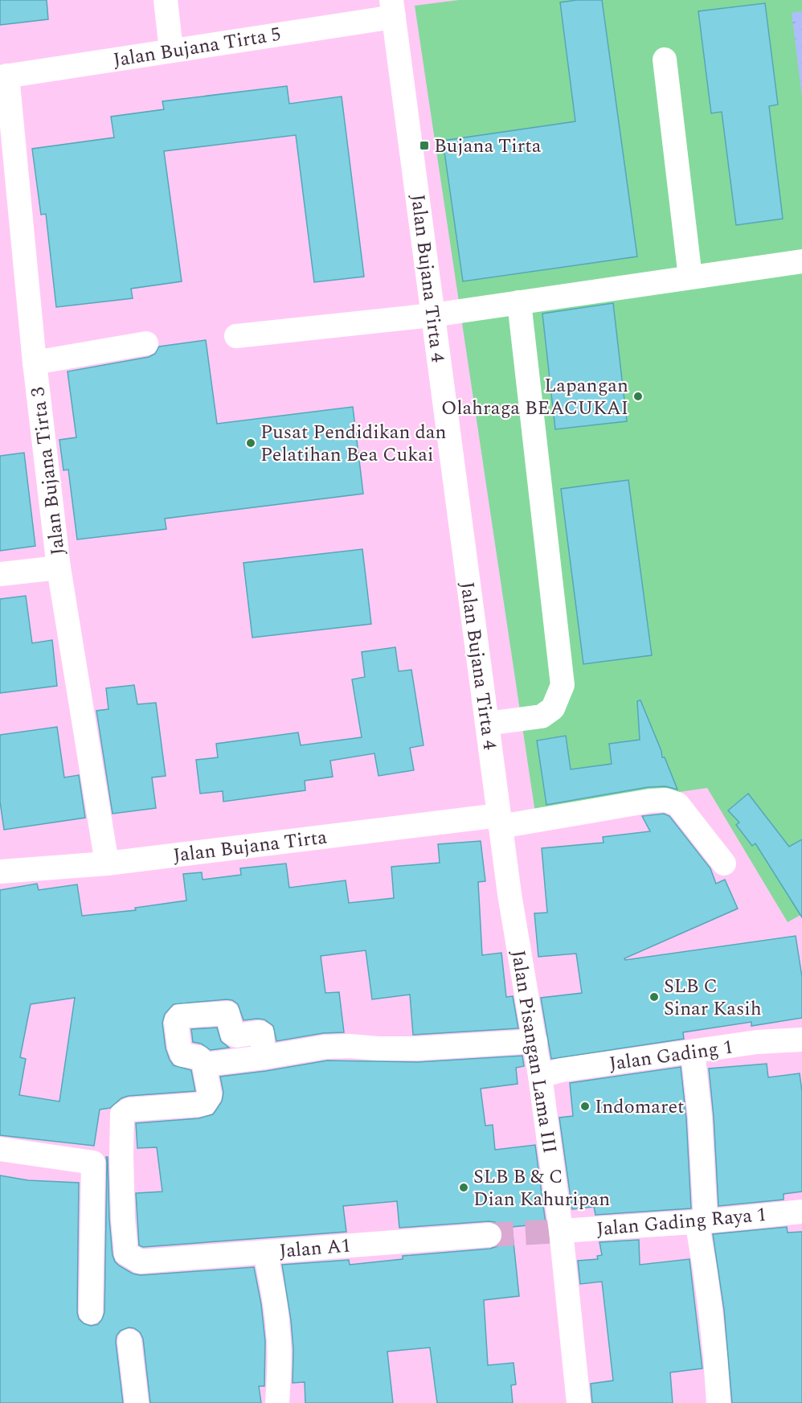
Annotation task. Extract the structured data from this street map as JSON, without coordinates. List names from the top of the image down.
{
  "streets": {
    "street": [
      "Jalan Bujana Tirta 5",
      "Jalan Bujana Tirta 4",
      "Jalan Bujana Tirta 3",
      "Jalan Bujana Tirta",
      "Jalan Pisangan Lama III",
      "Jalan Gading 1",
      "Jalan Gading Raya 1",
      "Jalan A1"
    ]
  },
  "crossings": [
    ["Jalan Bujana Tirta 5", "Jalan Bujana Tirta 4"],
    ["Jalan Bujana Tirta 5", "Jalan Bujana Tirta 3"],
    ["Jalan Bujana Tirta 4", "Jalan Bujana Tirta"],
    ["Jalan Bujana Tirta 4", "Jalan Pisangan Lama III"],
    ["Jalan Bujana Tirta 3", "Jalan Bujana Tirta"],
    ["Jalan Bujana Tirta", "Jalan Pisangan Lama III"],
    ["Jalan Pisangan Lama III", "Jalan Gading 1"],
    ["Jalan Pisangan Lama III", "Jalan Gading Raya 1"]
  ],
  "places": {
    "transit": ["Bujana Tirta"],
    "other": [
      "Lapangan Olahraga BEACUKAI",
      "Pusat Pendidikan dan Pelatihan Bea Cukai",
      "SLB C Sinar Kasih",
      "Indomaret",
      "SLB B & C Dian Kahuripan"
    ]
  }
}
